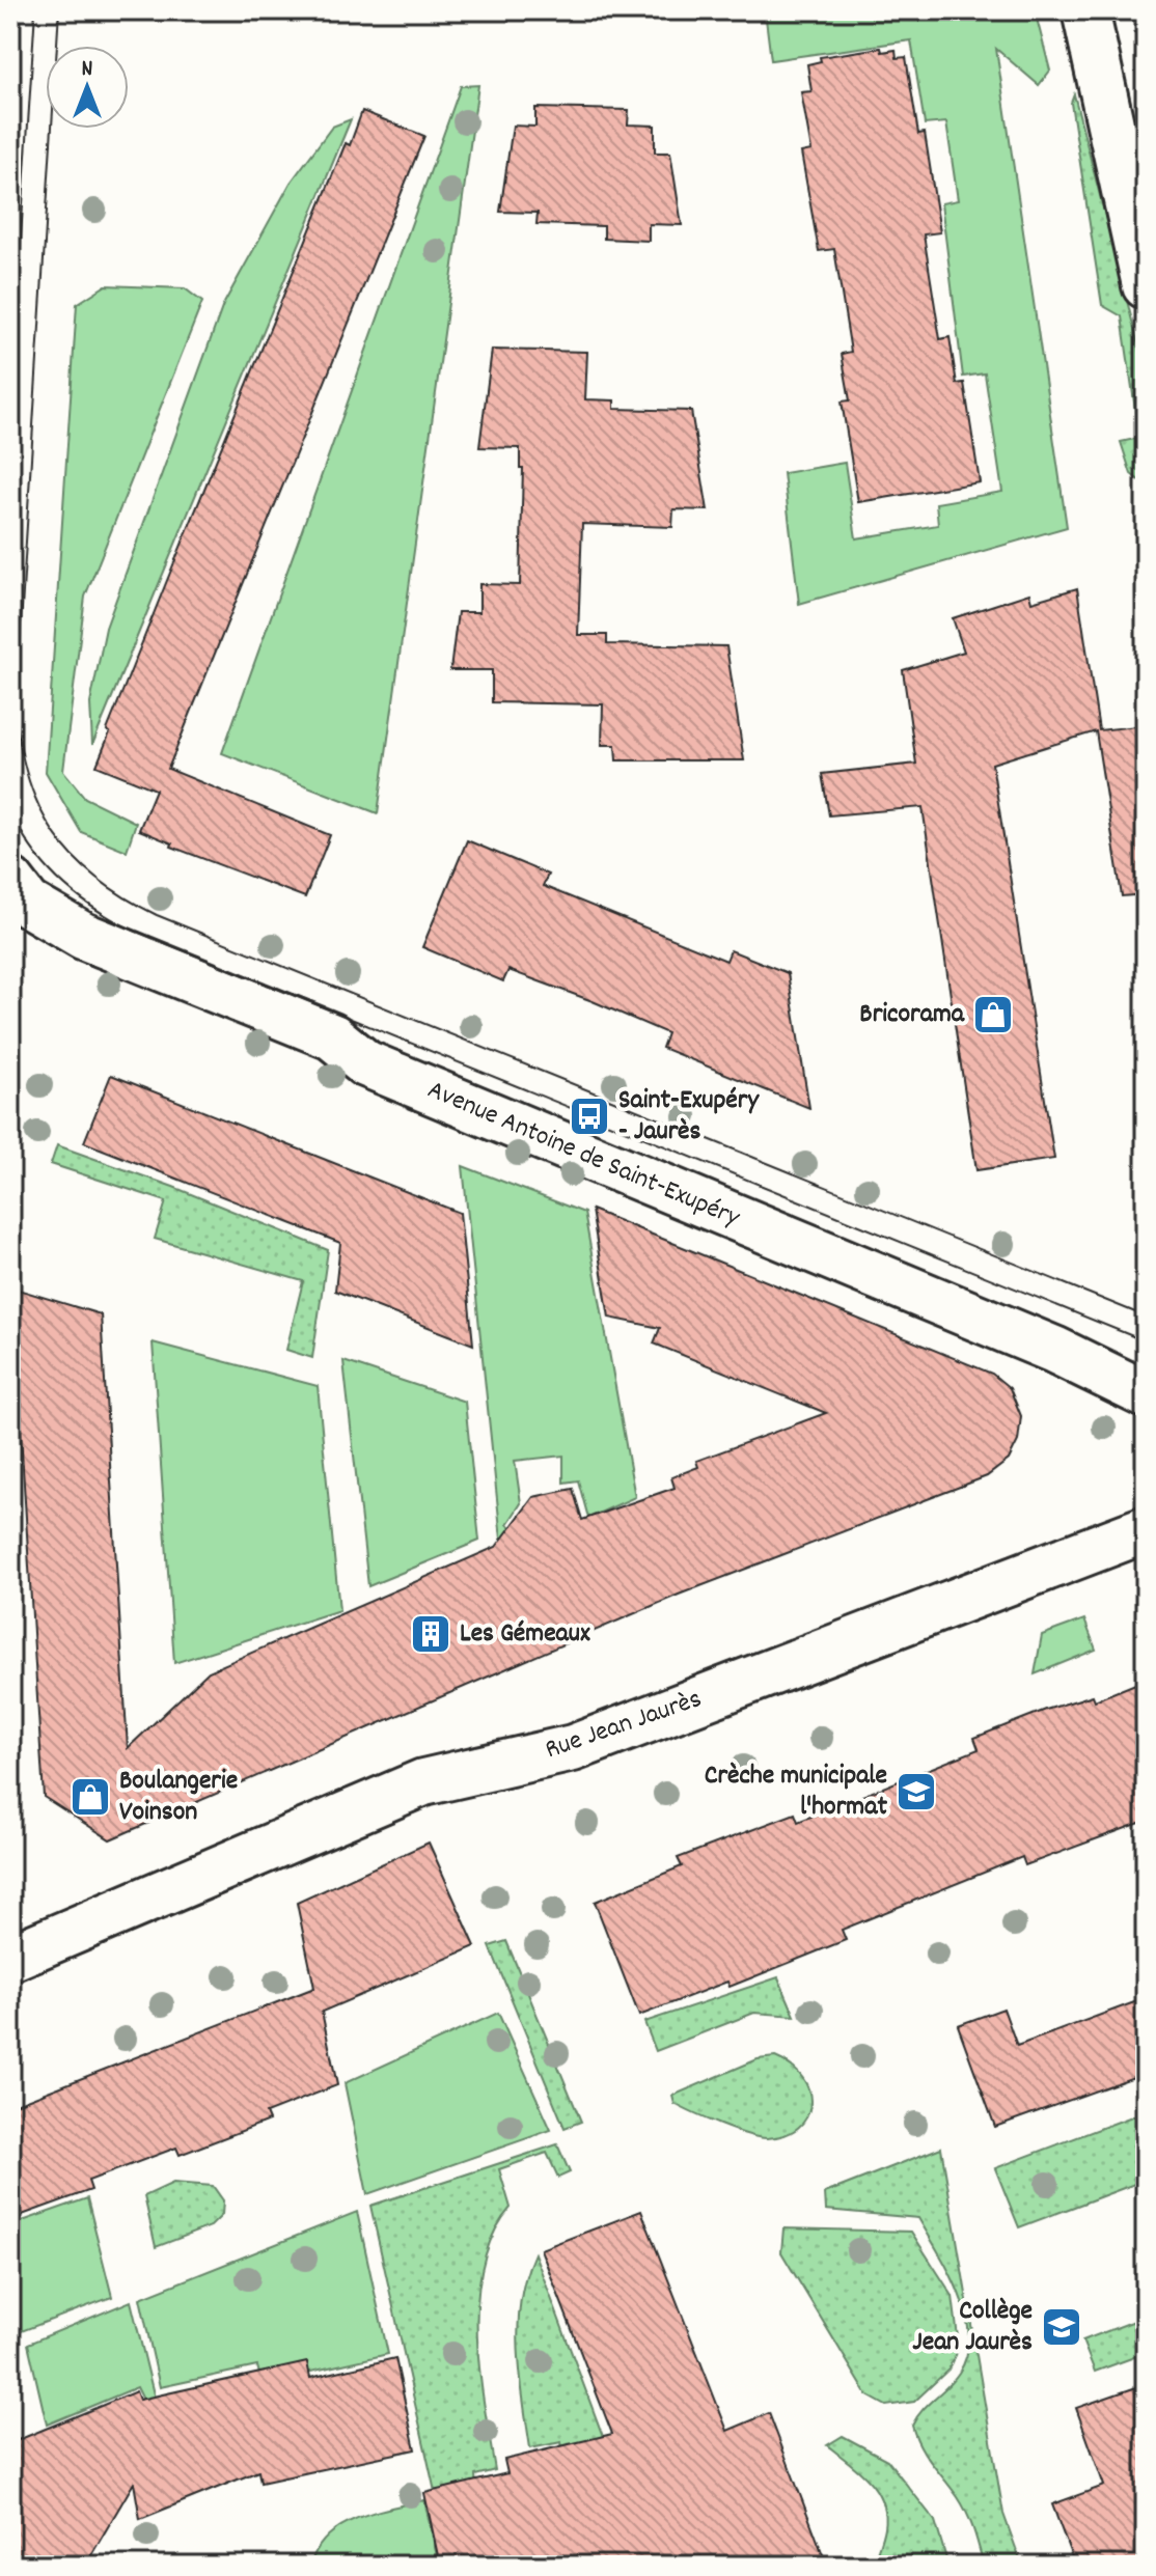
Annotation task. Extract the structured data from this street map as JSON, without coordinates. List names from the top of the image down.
{
  "streets": {
    "street": ["Avenue Antoine de Saint-Exupéry", "Rue Jean Jaurès"]
  },
  "places": {
    "shop": ["Bricorama", "Boulangerie Voinson"],
    "bus stop": ["Saint-Exupéry - Jaurès"],
    "building": ["Les Gémeaux"],
    "school or university": ["Crèche municipale l'hormat", "Collège Jean Jaurès"]
  },
  "north": "top"
}
